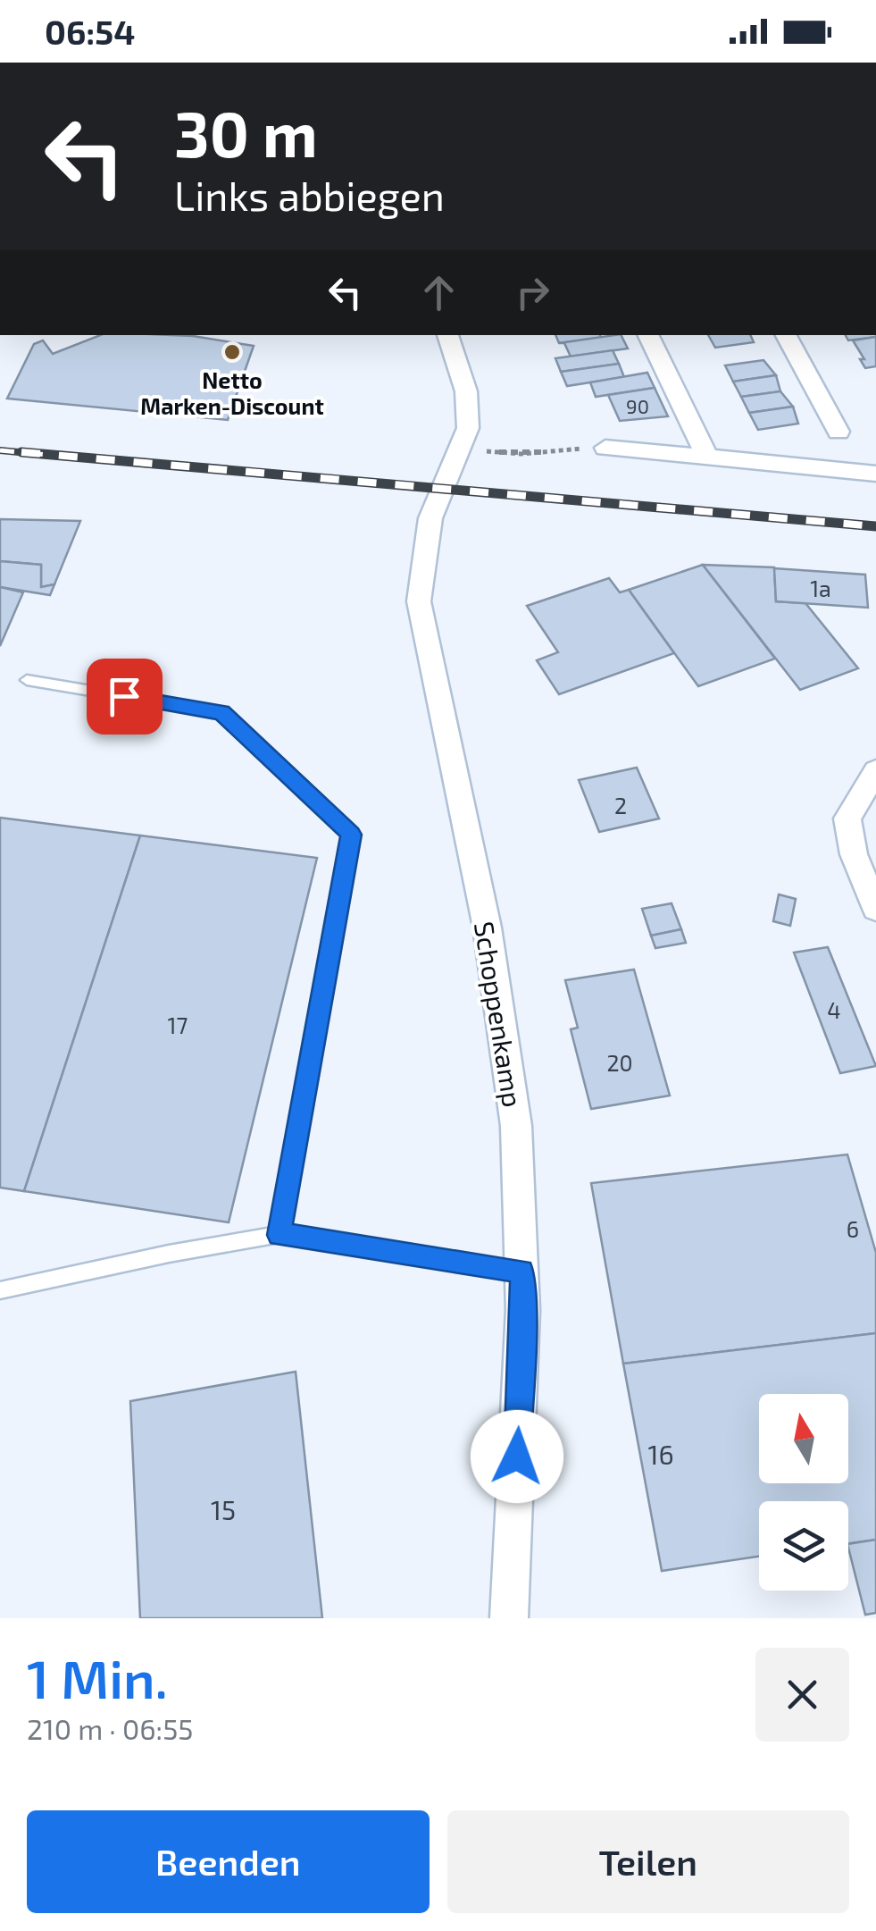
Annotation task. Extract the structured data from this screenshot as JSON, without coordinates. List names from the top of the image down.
{
  "streets": {
    "street": ["Schoppenkamp"]
  },
  "places": ["Netto Marken-Discount"],
  "house_numbers": [
    "90",
    "1a",
    "2",
    "4",
    "17",
    "20",
    "6",
    "16",
    "15"
  ],
  "north": "top",
  "page": {
    "status": "06:54",
    "turn": ["30 m", "Links abbiegen"],
    "heading": ["1 Min.", "210 m · 06:55"],
    "buttons": ["Beenden", "Teilen"]
  }
}
